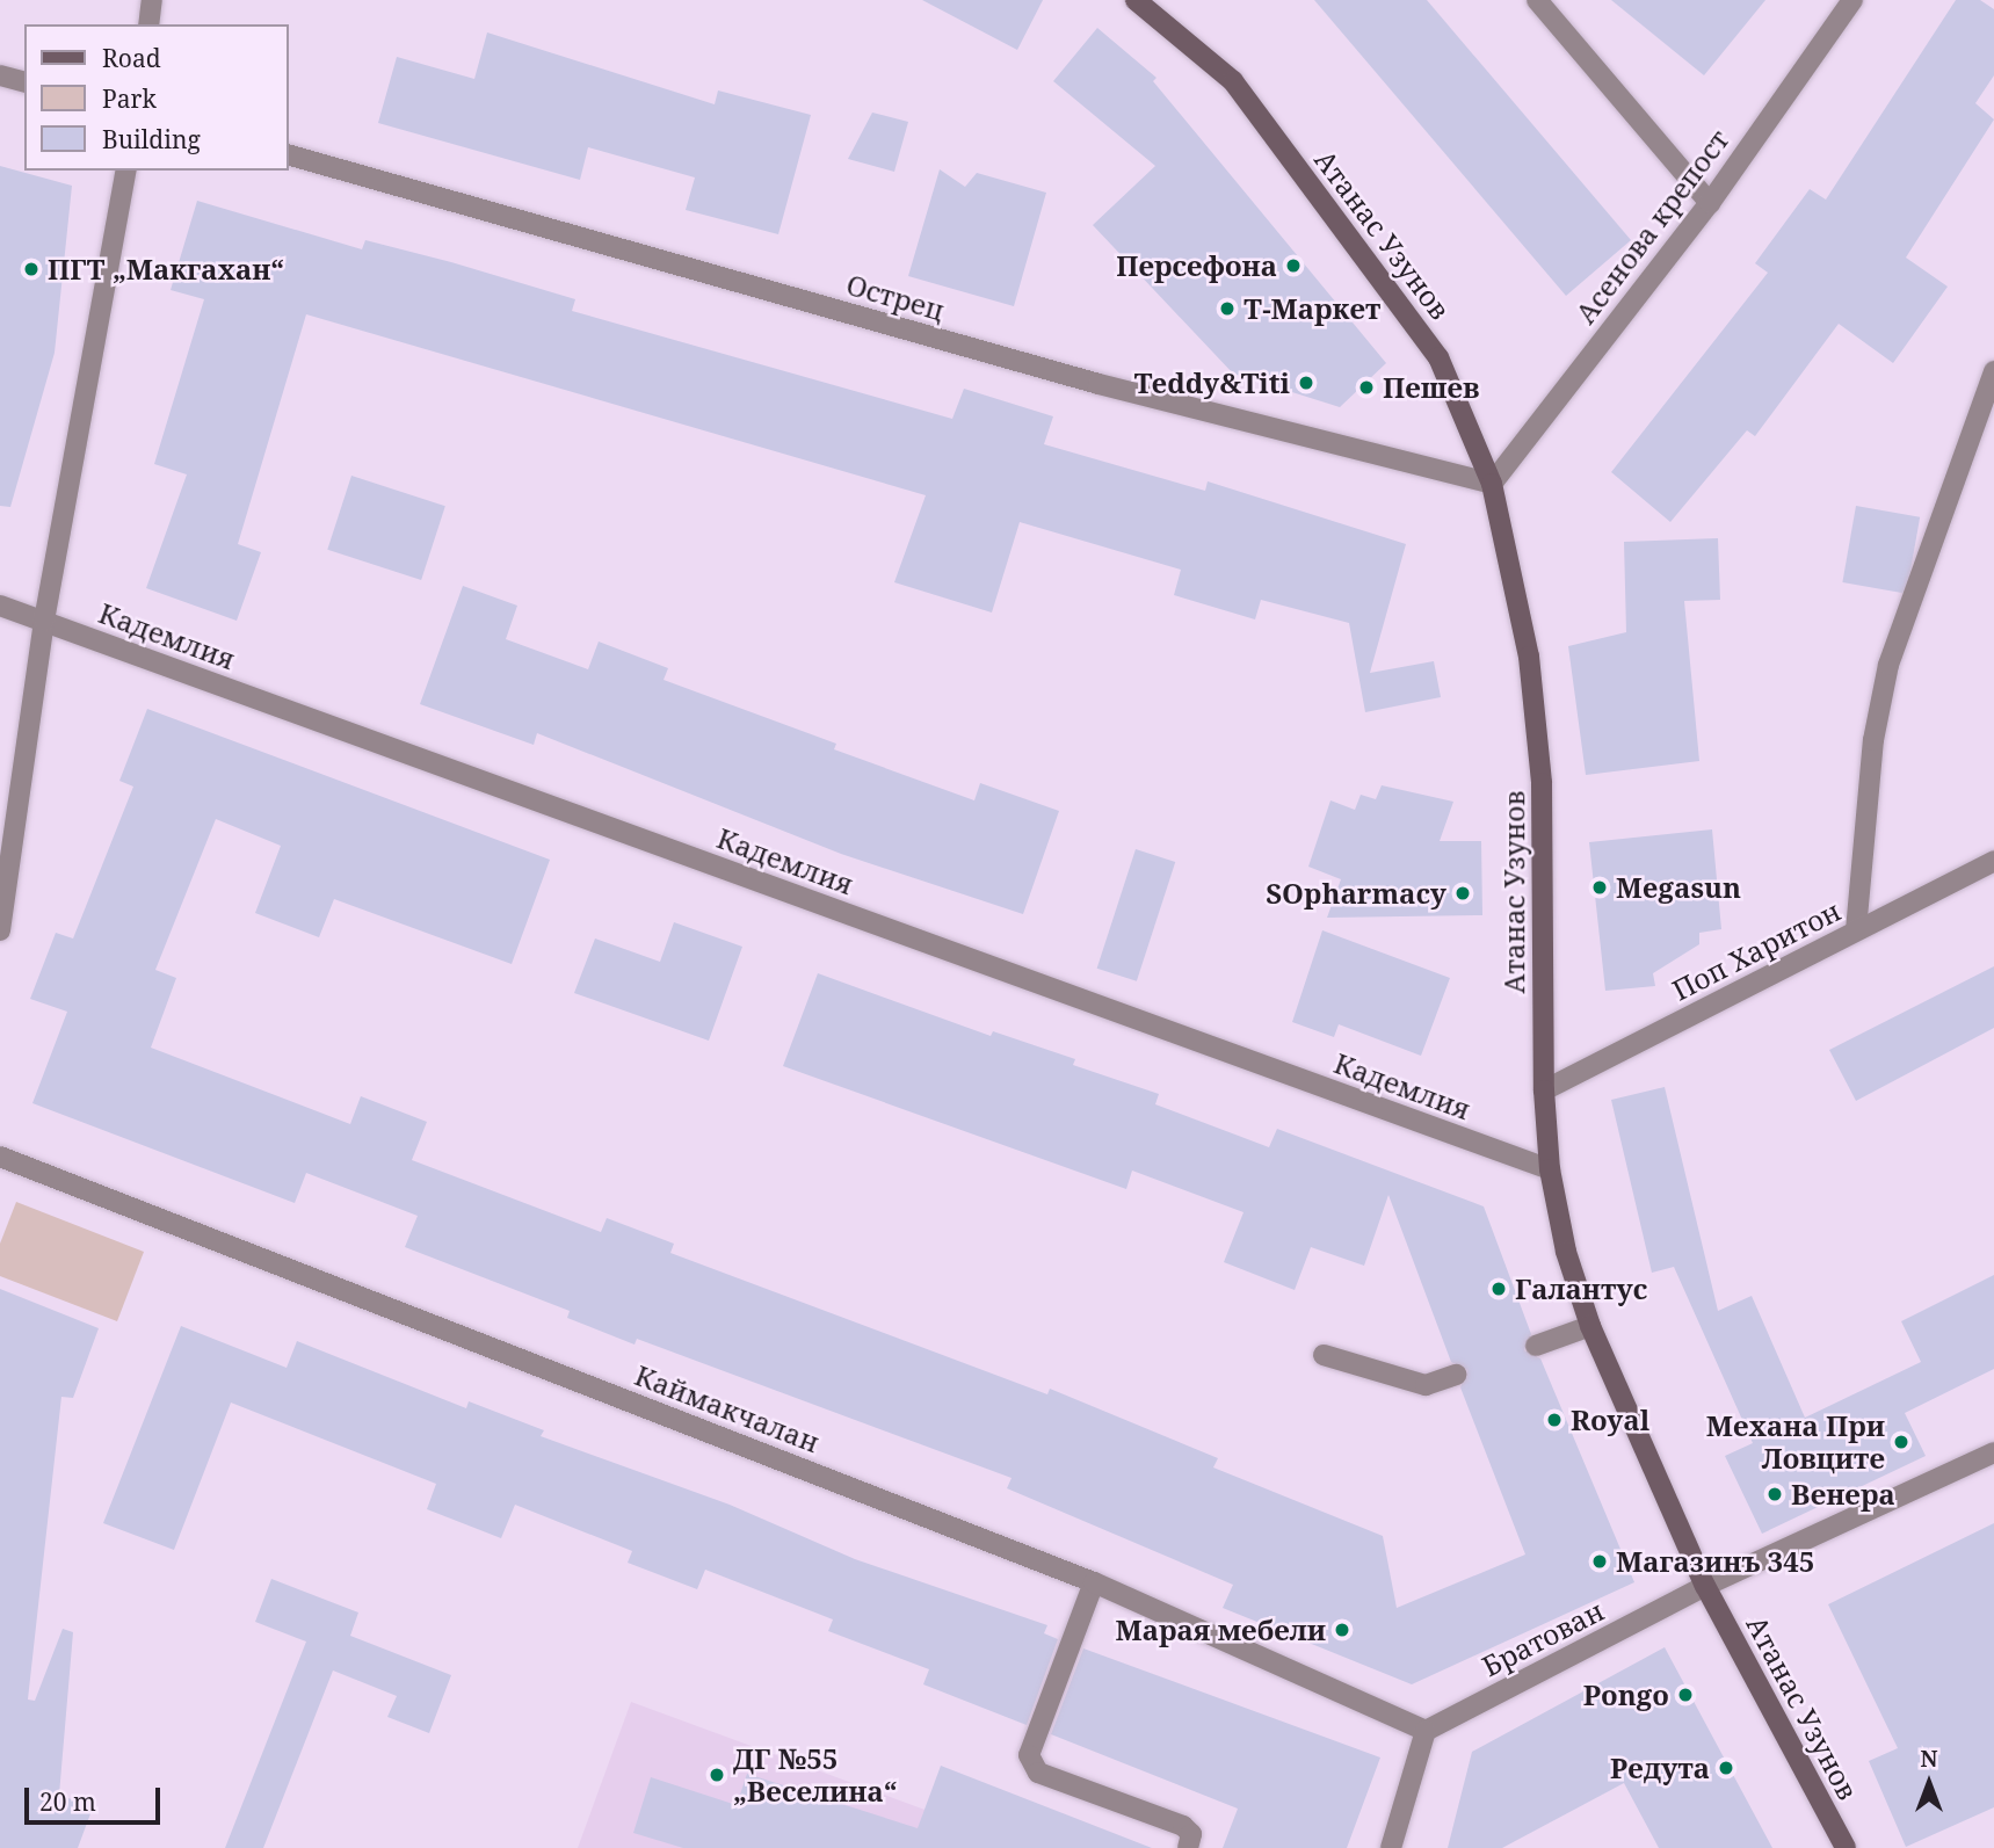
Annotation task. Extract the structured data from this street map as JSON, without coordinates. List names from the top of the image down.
{
  "streets": {
    "street": [
      "Асенова крепост",
      "Атанас Узунов",
      "Острец",
      "Кадемлия",
      "Поп Харитон",
      "Каймакчалан",
      "Братован"
    ]
  },
  "crossings": [
    ["Асенова крепост", "Атанас Узунов"],
    ["Асенова крепост", "Острец"],
    ["Атанас Узунов", "Острец"],
    ["Атанас Узунов", "Кадемлия"],
    ["Атанас Узунов", "Поп Харитон"],
    ["Атанас Узунов", "Братован"],
    ["Каймакчалан", "Братован"]
  ],
  "places": [
    "Персефона",
    "ПГТ „Макгахан“",
    "Т-Маркет",
    "Teddy&Titi",
    "Пешев",
    "Megasun",
    "SOpharmacy",
    "Галантус",
    "Royal",
    "Механа При Ловците",
    "Венера",
    "Магазинъ 345",
    "Марая мебели",
    "Pongo",
    "Редута",
    "ДГ №55 „Веселина“"
  ],
  "legend": ["Road", "Park", "Building"],
  "scale_bar": "20 m",
  "north": "top"
}
